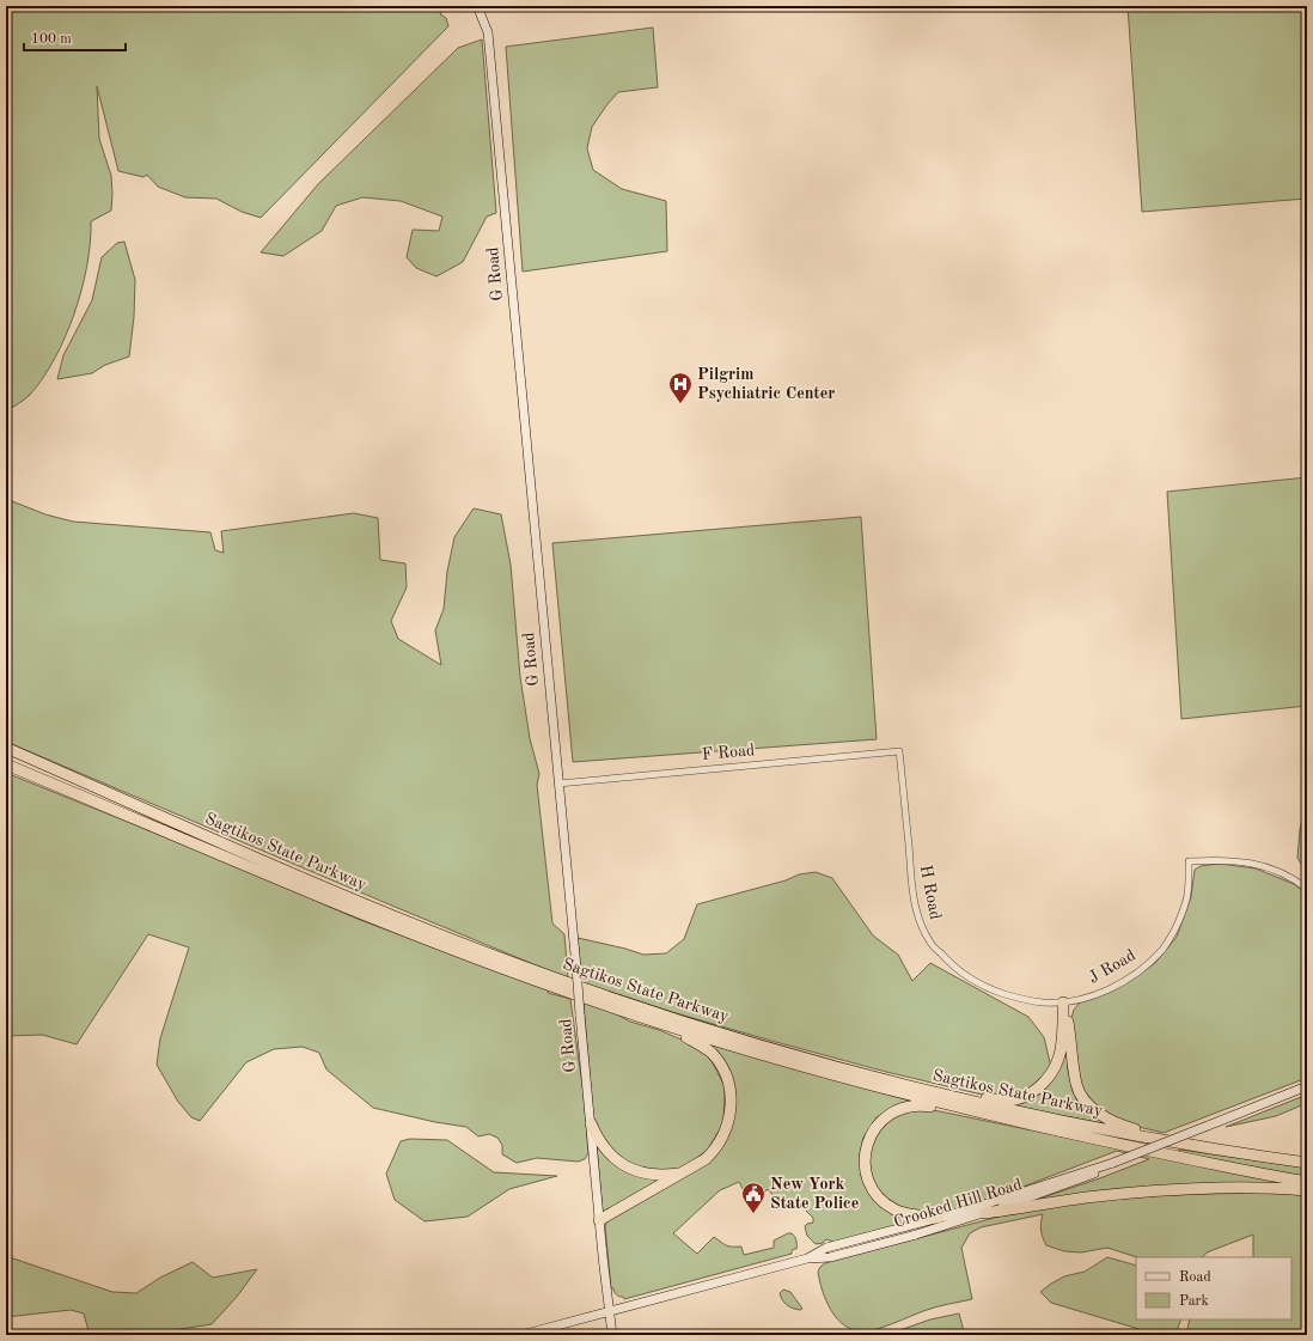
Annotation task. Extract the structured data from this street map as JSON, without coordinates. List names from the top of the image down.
{
  "streets": {
    "highway": ["Sagtikos State Parkway"],
    "main road": ["G Road", "Crooked Hill Road"],
    "street": ["F Road", "H Road", "J Road"]
  },
  "crossings": [
    ["G Road", "F Road"],
    ["G Road", "Crooked Hill Road"],
    ["F Road", "H Road"],
    ["H Road", "J Road"]
  ],
  "places": {
    "hospital": ["Pilgrim Psychiatric Center"],
    "public building": ["New York State Police"]
  },
  "legend": ["Road", "Park"],
  "scale_bar": "100 m"
}
